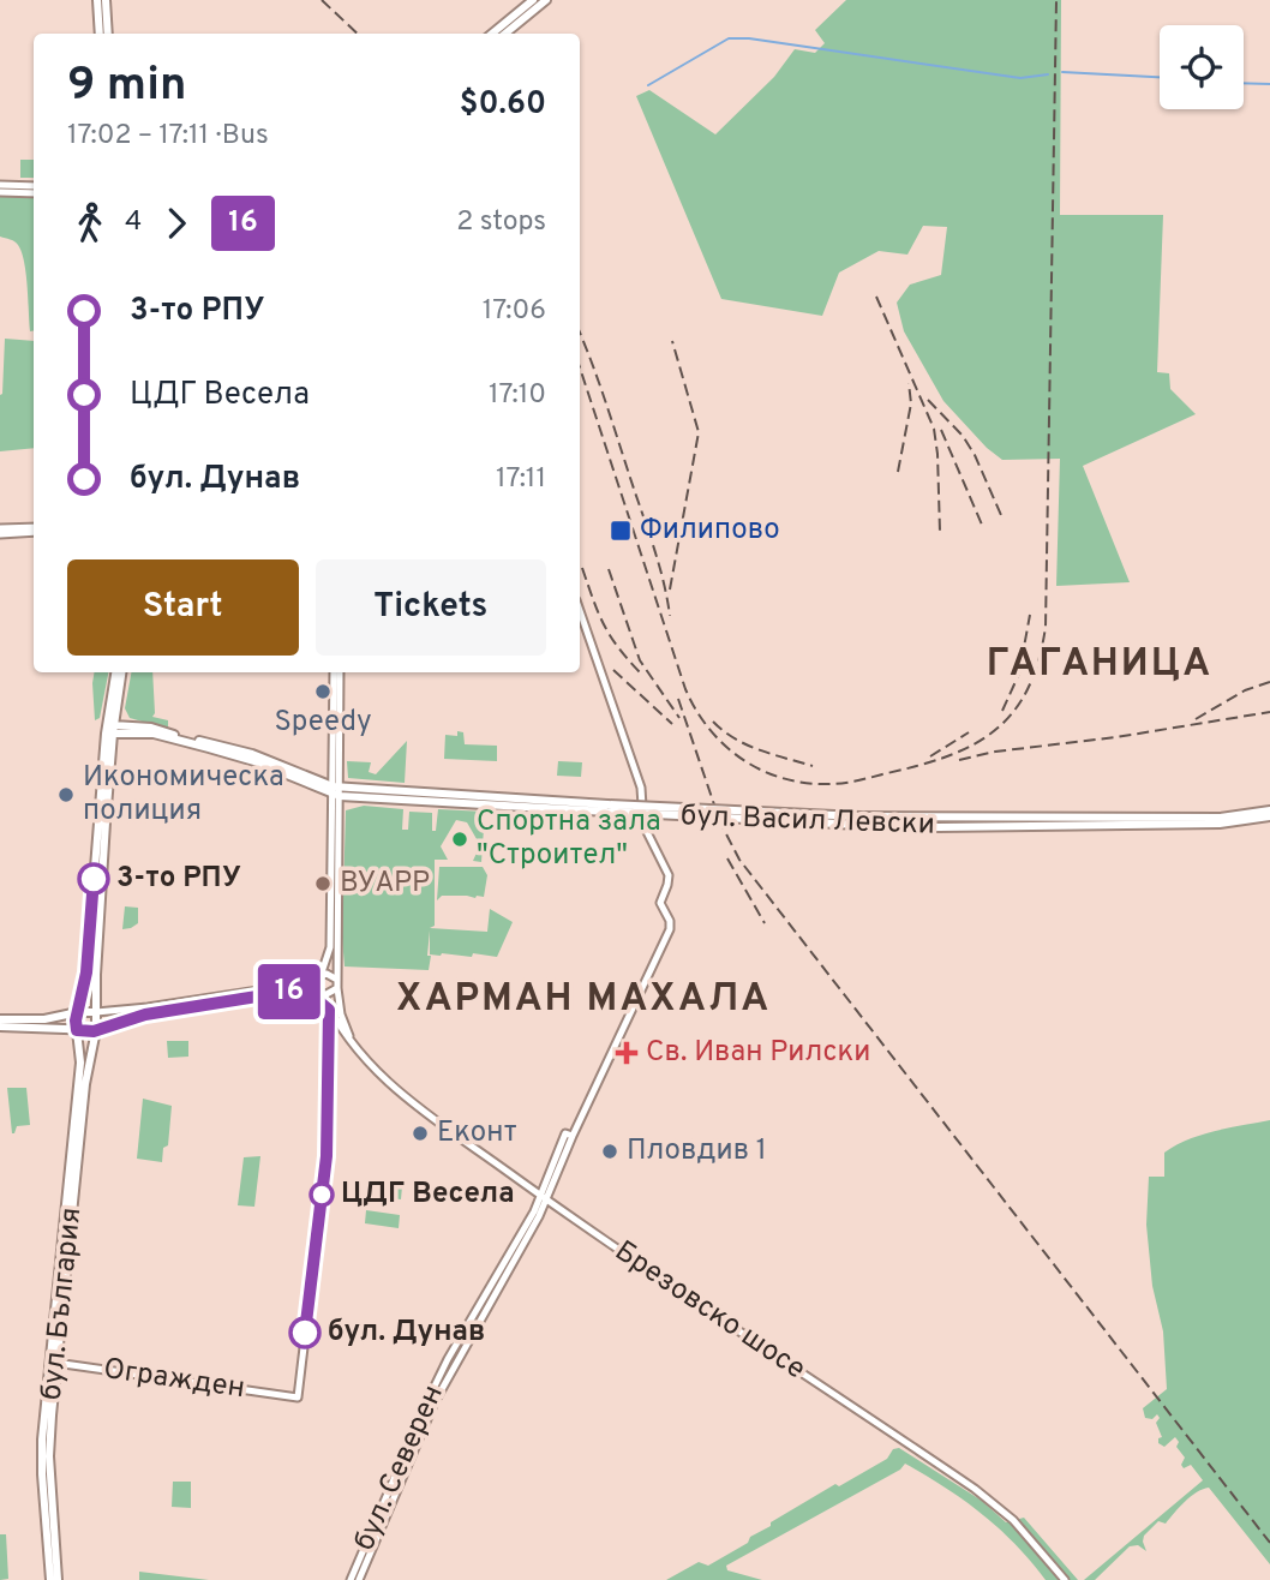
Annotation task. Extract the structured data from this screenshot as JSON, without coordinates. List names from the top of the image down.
{
  "streets": {
    "main road": [
      "бул. Васил Левски",
      "бул. България",
      "Брезовско шосе",
      "Огражден",
      "бул. Северен"
    ]
  },
  "crossings": [
    ["бул. България", "Огражден"],
    ["Брезовско шосе", "бул. Северен"]
  ],
  "districts": ["ГАГАНИЦА", "ХАРМАН МАХАЛА"],
  "places": {
    "transit": ["Филипово"],
    "other": [
      "Speedy",
      "Икономическа полиция",
      "Спортна зала \"Строител\"",
      "3-то РПУ",
      "ВУАРР",
      "Еконт",
      "Пловдив 1",
      "ЦДГ Весела",
      "бул. Дунав"
    ],
    "health": ["Св. Иван Рилски"]
  },
  "lines": ["bus line 16"],
  "page": {
    "on_map": "16",
    "heading": ["9 min", "17:02 – 17:11 · Bus", "$0.60"],
    "legs": ["4", "16", "2 stops"],
    "list": [
      {
        "name": "3-то РПУ",
        "value": "17:06"
      },
      {
        "name": "ЦДГ Весела",
        "value": "17:10"
      },
      {
        "name": "бул. Дунав",
        "value": "17:11"
      }
    ],
    "buttons": ["Start", "Tickets"]
  }
}
